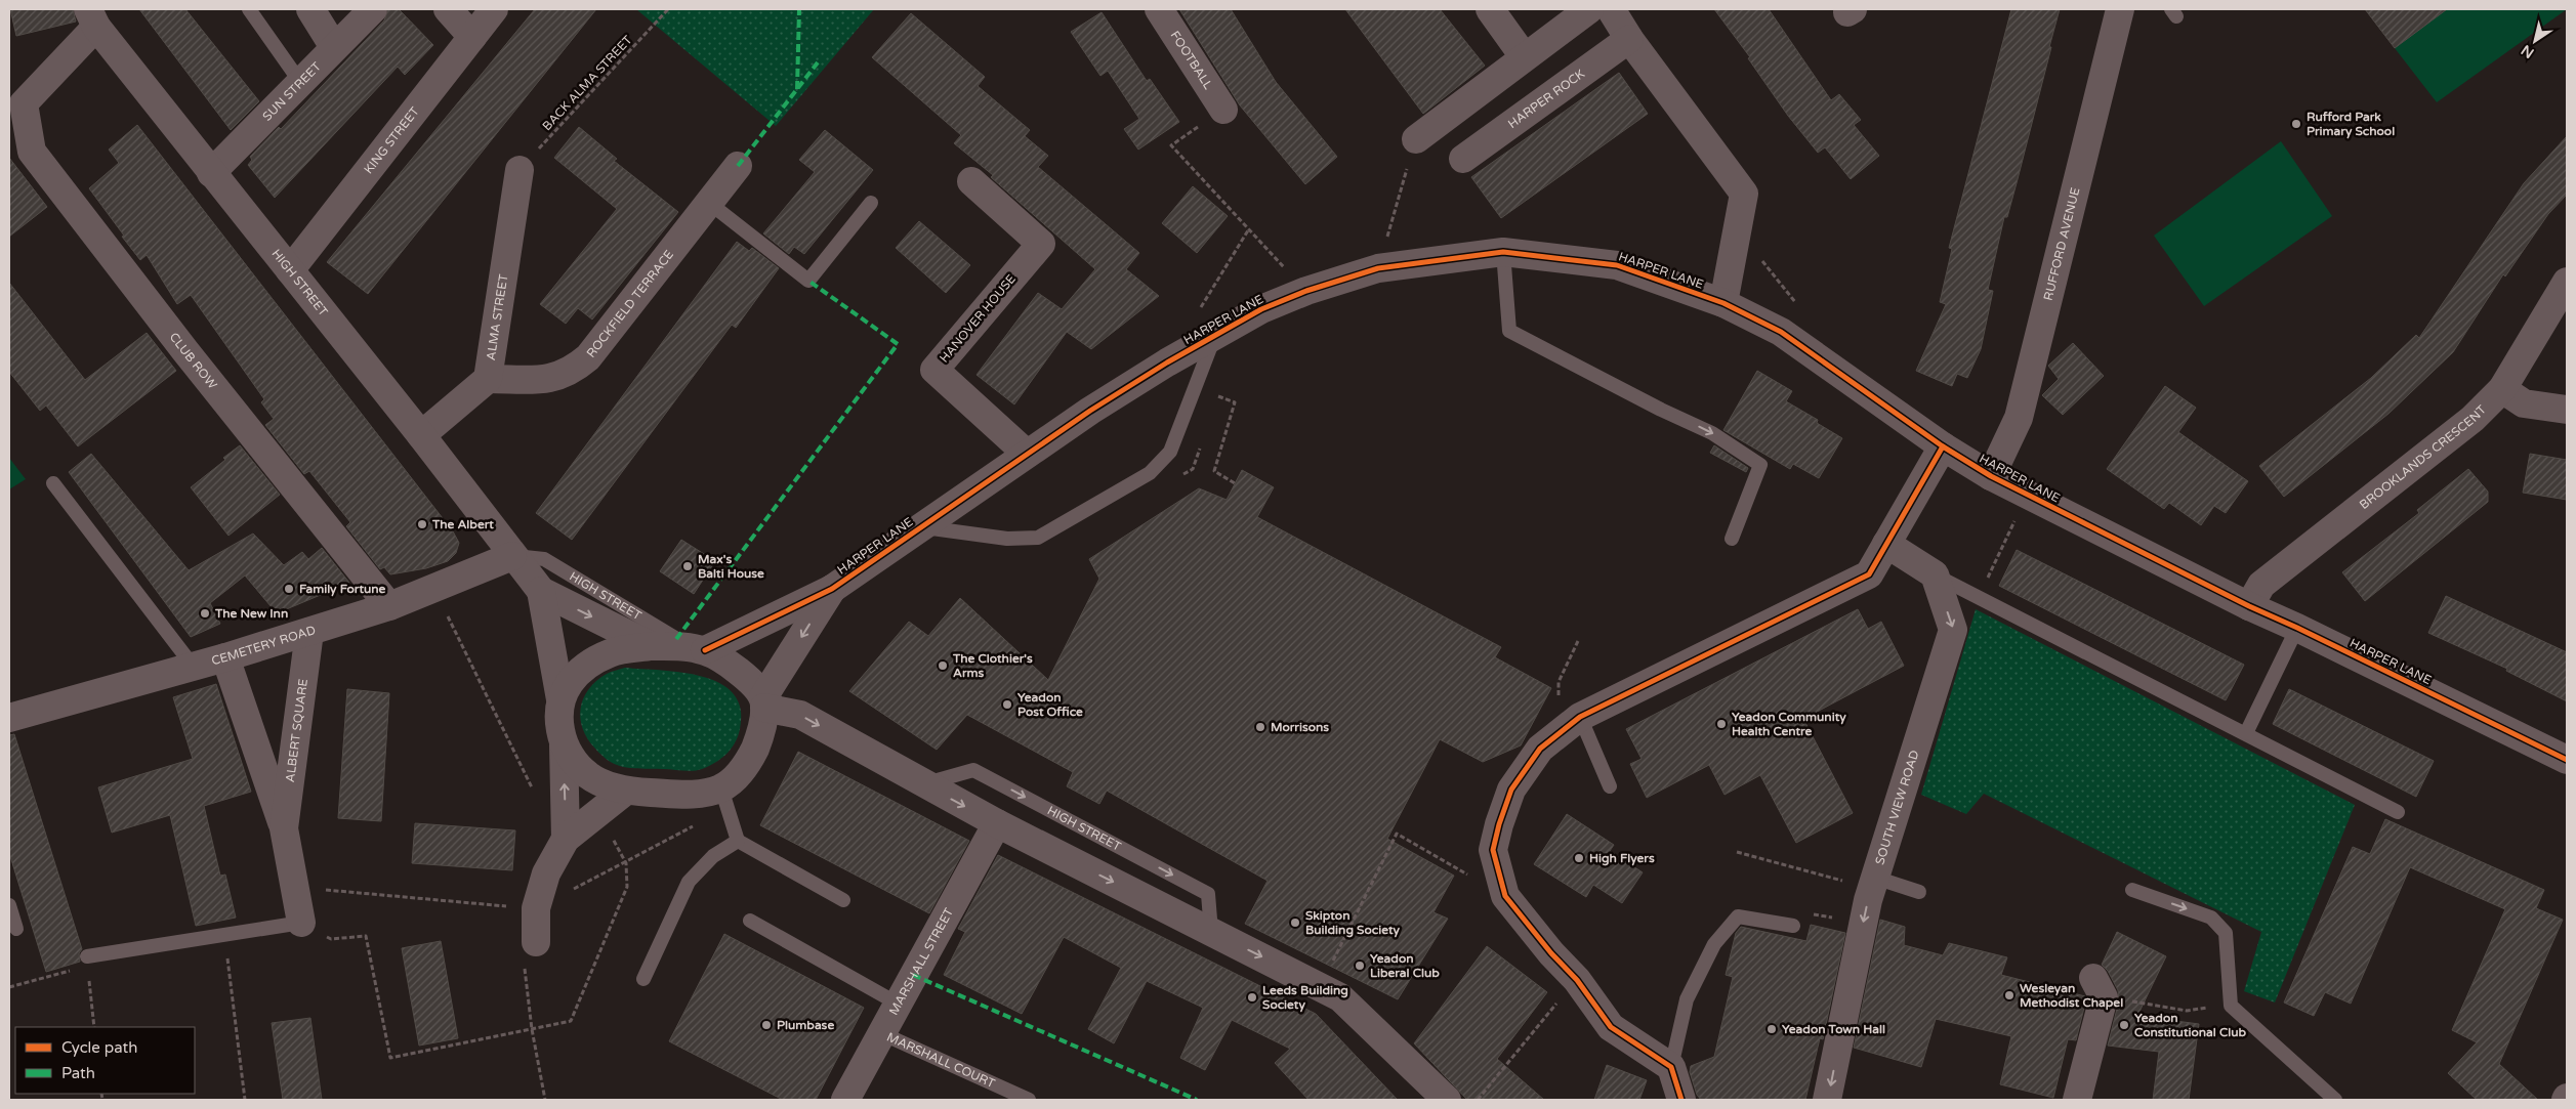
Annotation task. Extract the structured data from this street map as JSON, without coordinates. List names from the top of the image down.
{
  "streets": {
    "street": [
      "FOOTBALL",
      "SUN STREET",
      "HARPER ROCK",
      "KING STREET",
      "RUFFORD AVENUE",
      "HARPER LANE",
      "HIGH STREET",
      "ROCKFIELD TERRACE",
      "ALMA STREET",
      "HANOVER HOUSE",
      "CLUB ROW",
      "BROOKLANDS CRESCENT",
      "CEMETERY ROAD",
      "ALBERT SQUARE",
      "SOUTH VIEW ROAD",
      "MARSHALL STREET"
    ],
    "lane": ["MARSHALL COURT"],
    "path": ["BACK ALMA STREET"]
  },
  "crossings": [
    ["BACK ALMA STREET", "ALMA STREET"],
    ["SUN STREET", "HIGH STREET"],
    ["KING STREET", "HIGH STREET"],
    ["RUFFORD AVENUE", "HARPER LANE"],
    ["HARPER LANE", "HIGH STREET"],
    ["HARPER LANE", "HANOVER HOUSE"],
    ["HARPER LANE", "BROOKLANDS CRESCENT"],
    ["HIGH STREET", "ALMA STREET"],
    ["HIGH STREET", "CLUB ROW"],
    ["HIGH STREET", "CEMETERY ROAD"],
    ["ROCKFIELD TERRACE", "ALMA STREET"],
    ["CLUB ROW", "CEMETERY ROAD"],
    ["CEMETERY ROAD", "ALBERT SQUARE"],
    ["MARSHALL STREET", "MARSHALL COURT"]
  ],
  "one_way": ["SOUTH VIEW ROAD"],
  "places": [
    "Rufford Park Primary School",
    "The Albert",
    "Max's Balti House",
    "Family Fortune",
    "The New Inn",
    "The Clothier's Arms",
    "Yeadon Post Office",
    "Yeadon Community Health Centre",
    "Morrisons",
    "High Flyers",
    "Skipton Building Society",
    "Yeadon Liberal Club",
    "Wesleyan Methodist Chapel",
    "Leeds Building Society",
    "Plumbase",
    "Yeadon Constitutional Club",
    "Yeadon Town Hall"
  ],
  "legend": ["Cycle path", "Path"],
  "north": "bottom left"
}
